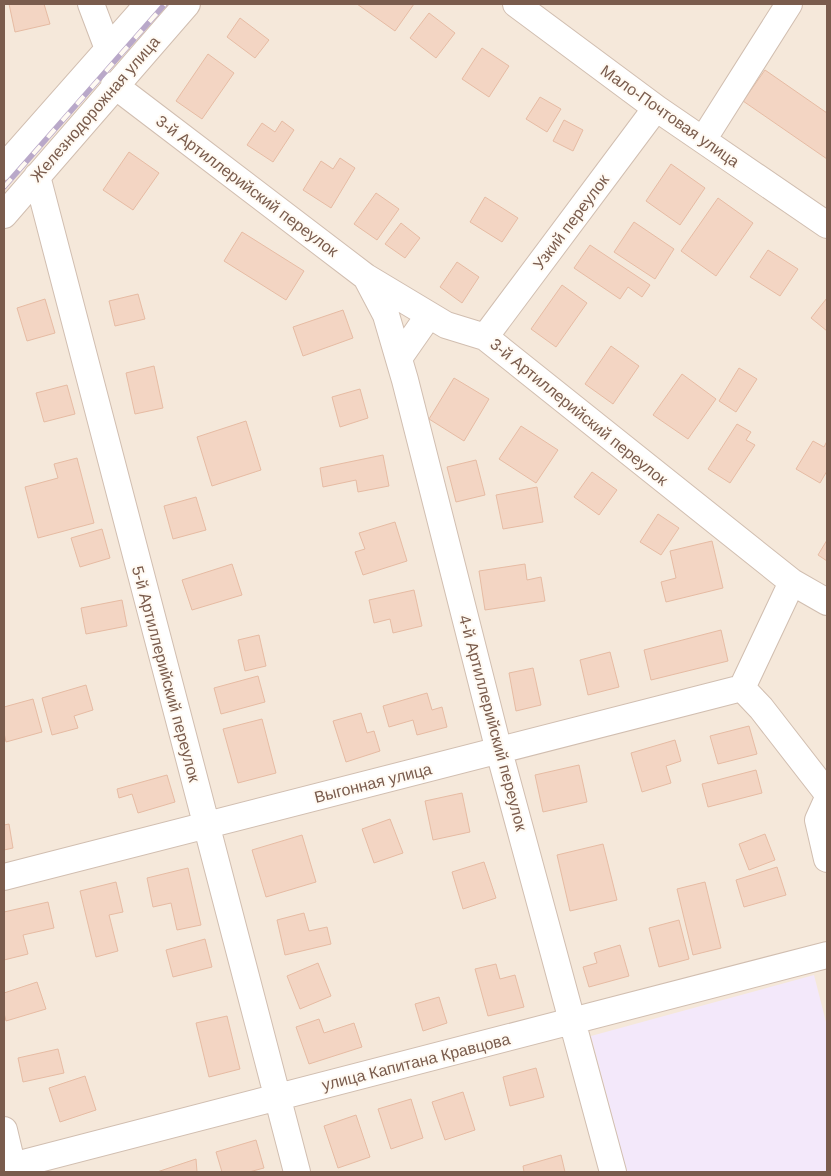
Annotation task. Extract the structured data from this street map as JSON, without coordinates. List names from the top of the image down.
{
  "streets": {
    "street": [
      "Железнодорожная улица",
      "Мало-Почтовая улица",
      "3-й Артиллерийский переулок",
      "Узкий переулок",
      "5-й Артиллерийский переулок",
      "4-й Артиллерийский переулок",
      "Выгонная улица",
      "улица Капитана Кравцова"
    ]
  },
  "crossings": [
    ["Железнодорожная улица", "3-й Артиллерийский переулок"],
    ["Железнодорожная улица", "5-й Артиллерийский переулок"],
    ["Мало-Почтовая улица", "Узкий переулок"],
    ["3-й Артиллерийский переулок", "Узкий переулок"],
    ["3-й Артиллерийский переулок", "4-й Артиллерийский переулок"],
    ["5-й Артиллерийский переулок", "Выгонная улица"],
    ["5-й Артиллерийский переулок", "улица Капитана Кравцова"],
    ["4-й Артиллерийский переулок", "Выгонная улица"],
    ["4-й Артиллерийский переулок", "улица Капитана Кравцова"]
  ]
}
